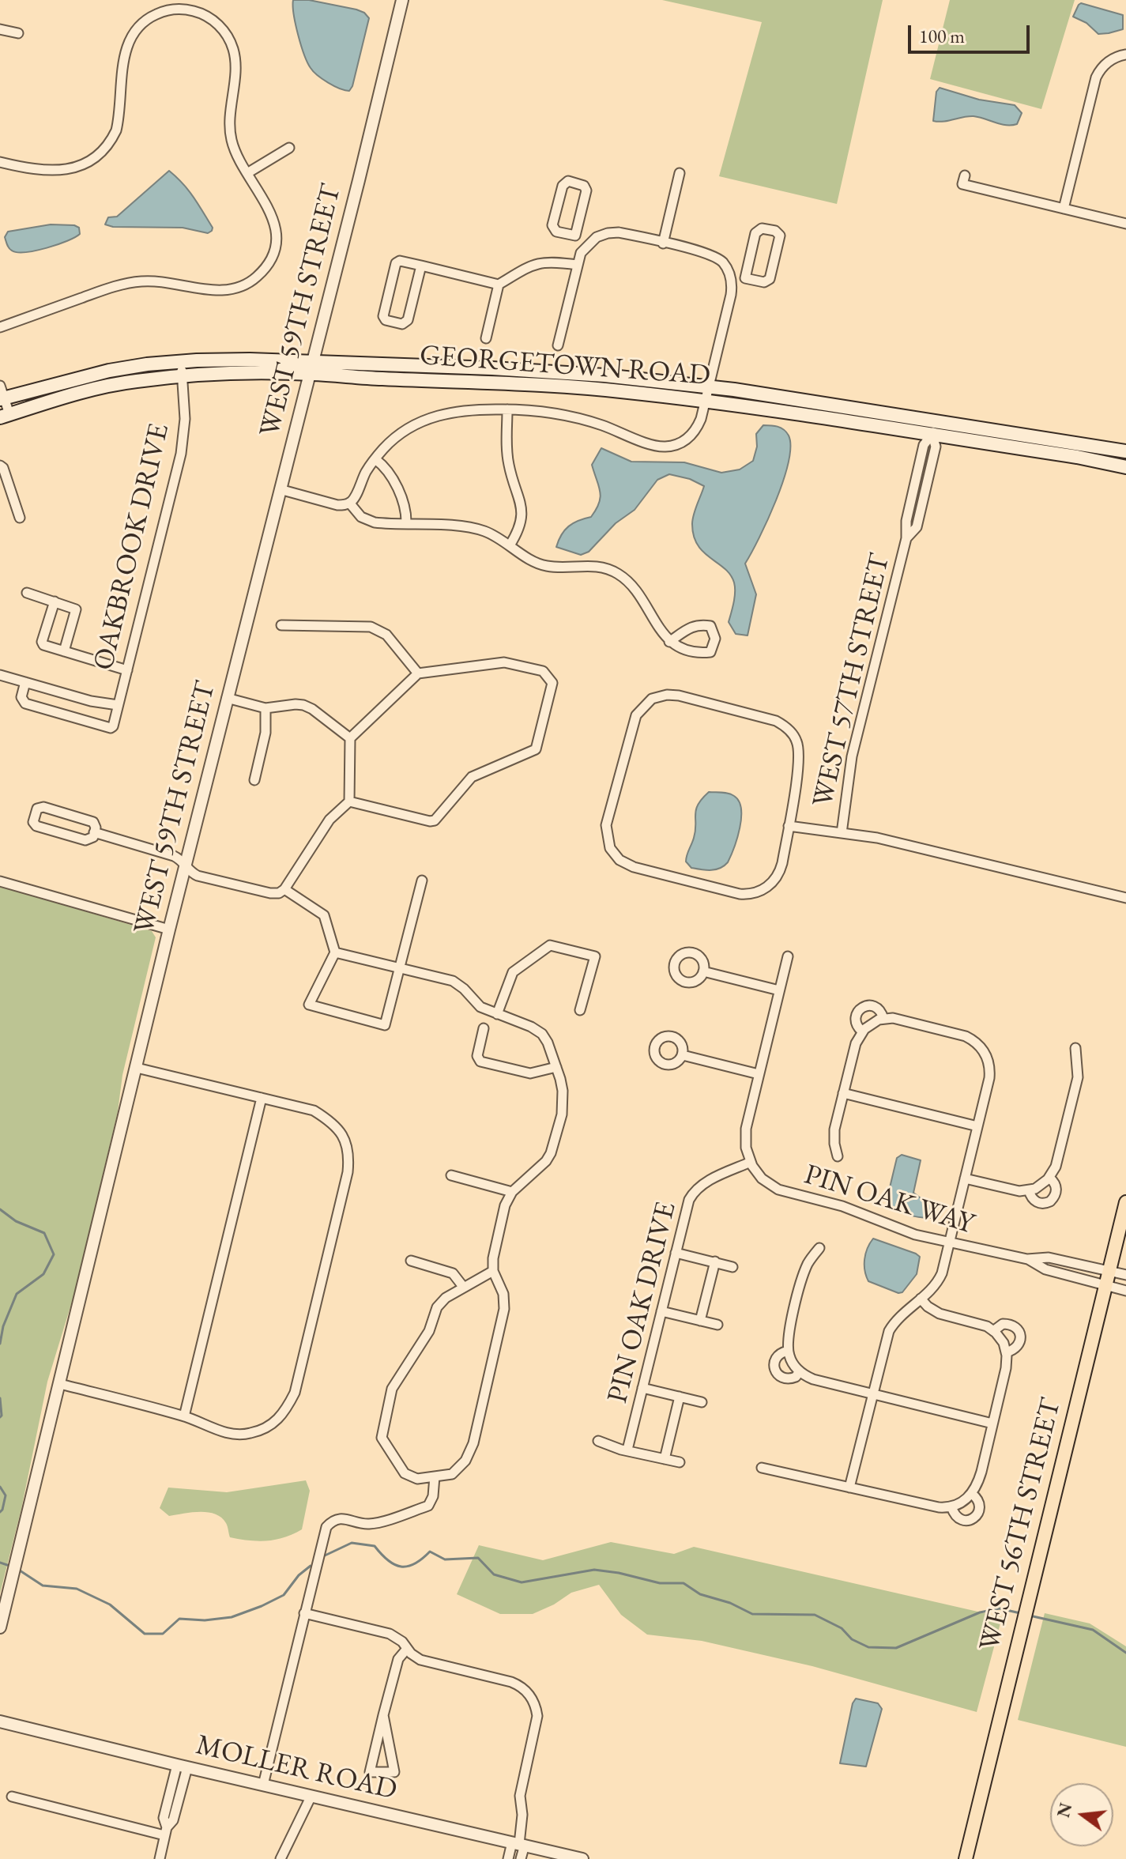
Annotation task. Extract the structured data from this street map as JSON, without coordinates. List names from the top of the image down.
{
  "streets": {
    "main road": ["GEORGETOWN ROAD", "WEST 56TH STREET"],
    "street": [
      "WEST 59TH STREET",
      "OAKBROOK DRIVE",
      "WEST 57TH STREET",
      "PIN OAK WAY",
      "PIN OAK DRIVE",
      "MOLLER ROAD"
    ]
  },
  "crossings": [
    ["WEST 59TH STREET", "GEORGETOWN ROAD"],
    ["GEORGETOWN ROAD", "OAKBROOK DRIVE"],
    ["GEORGETOWN ROAD", "WEST 57TH STREET"],
    ["PIN OAK WAY", "PIN OAK DRIVE"],
    ["PIN OAK WAY", "WEST 56TH STREET"]
  ],
  "scale_bar": "100 m",
  "north": "left"
}
